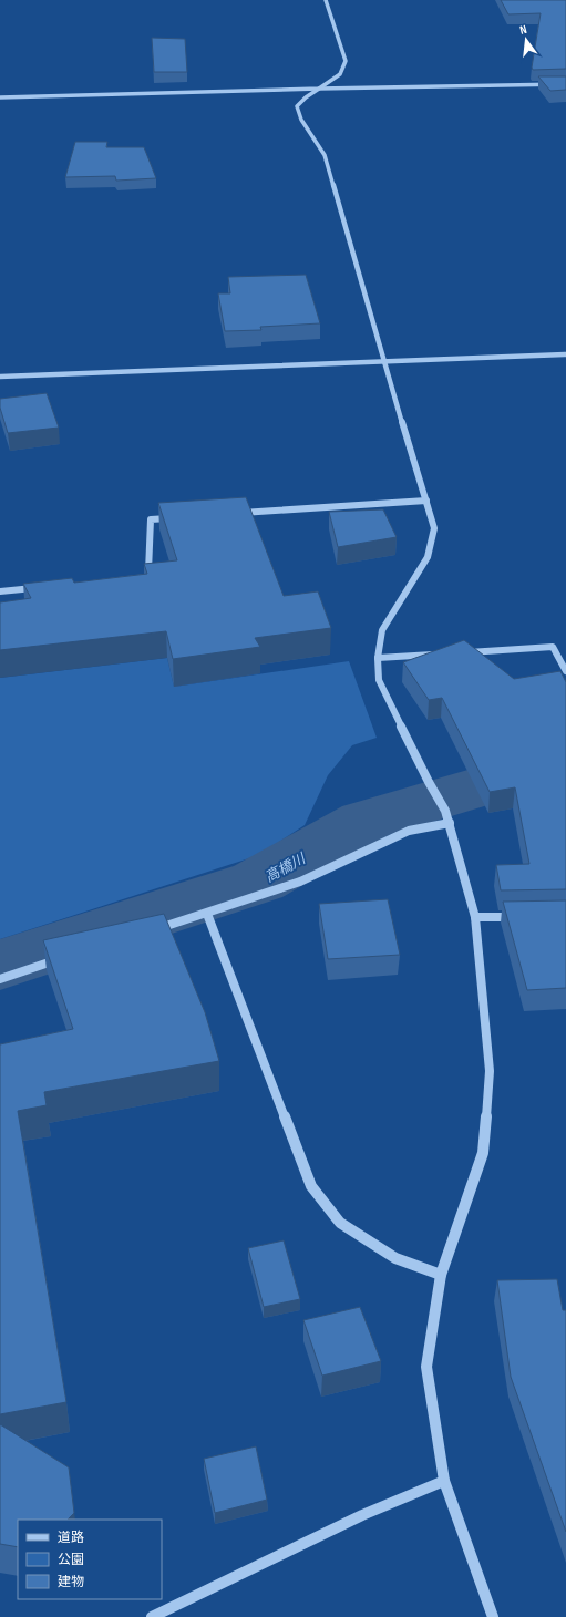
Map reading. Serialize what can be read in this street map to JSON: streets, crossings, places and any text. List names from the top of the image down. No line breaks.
{"water":["高橋川"],"legend":["道路","公園","建物"],"north":"top"}
